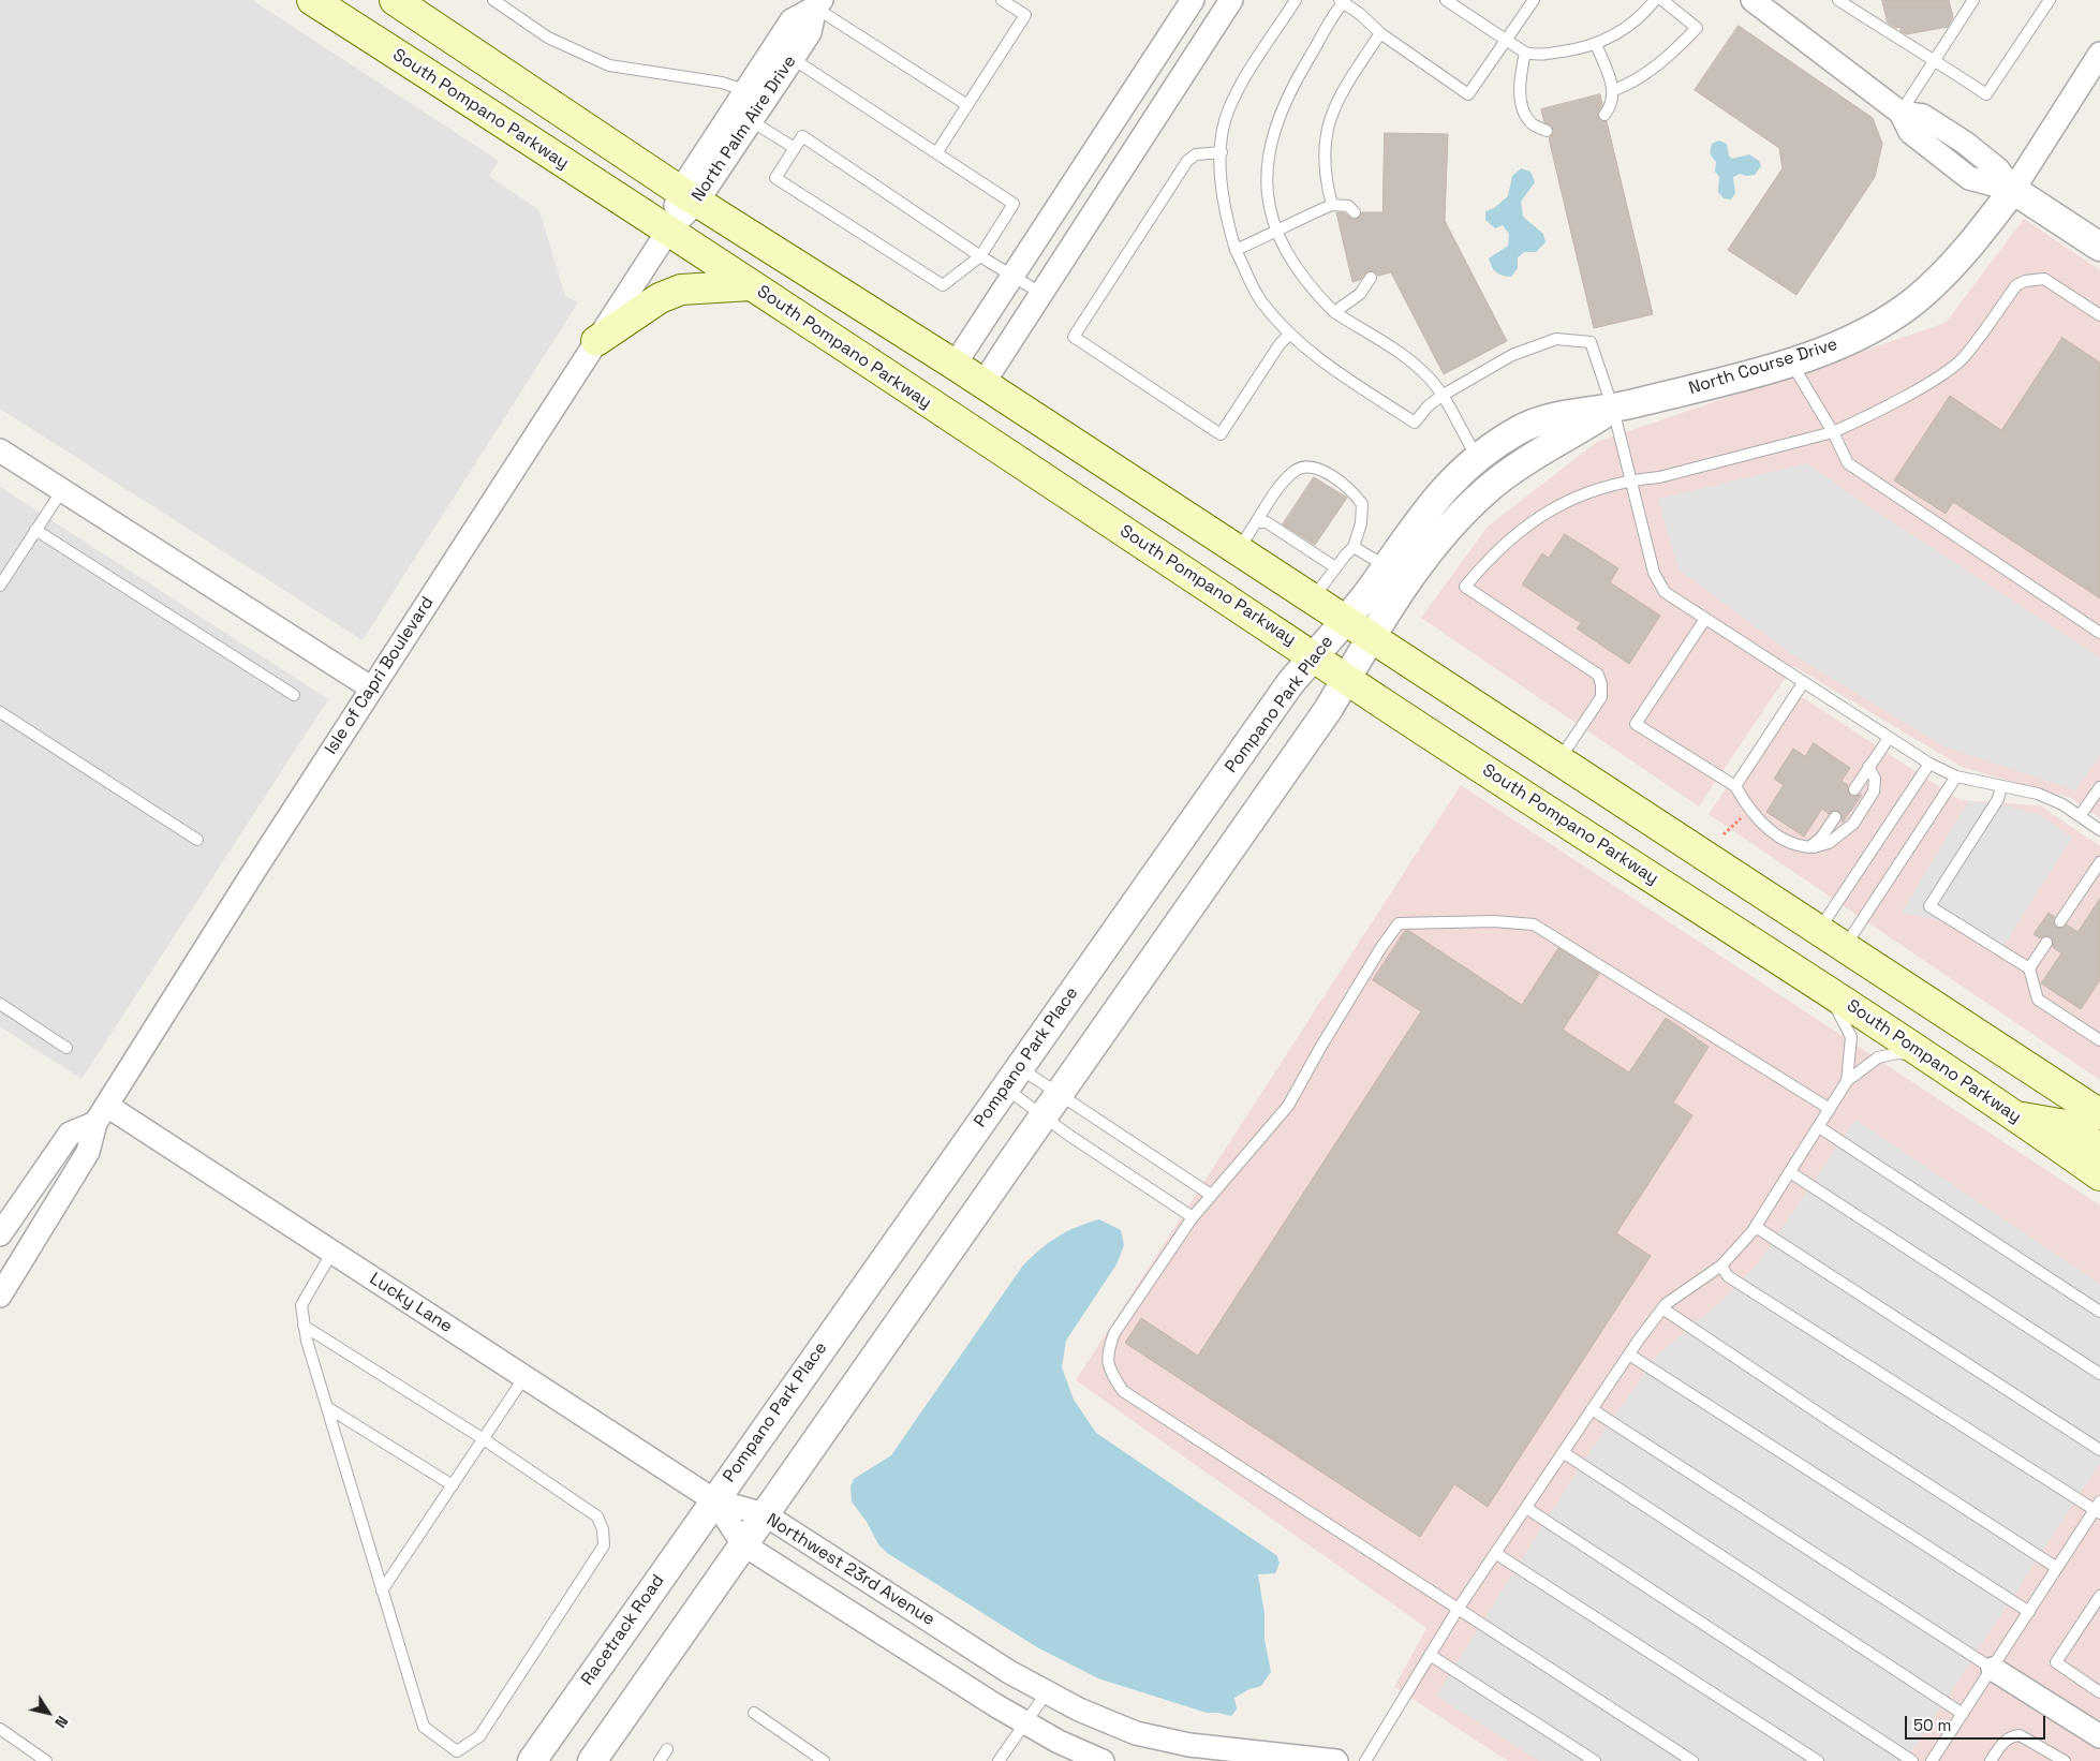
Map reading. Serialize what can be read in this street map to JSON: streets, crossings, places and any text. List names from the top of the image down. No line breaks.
{"streets":{"main road":["South Pompano Parkway"],"street":["North Palm Aire Drive","North Course Drive","Isle of Capri Boulevard","Pompano Park Place","Lucky Lane","Northwest 23rd Avenue","Racetrack Road"]},"crossings":[["South Pompano Parkway","North Palm Aire Drive"],["South Pompano Parkway","North Course Drive"],["South Pompano Parkway","Isle of Capri Boulevard"],["South Pompano Parkway","Pompano Park Place"],["North Palm Aire Drive","Isle of Capri Boulevard"],["North Course Drive","Pompano Park Place"],["Isle of Capri Boulevard","Lucky Lane"],["Pompano Park Place","Lucky Lane"],["Pompano Park Place","Northwest 23rd Avenue"],["Pompano Park Place","Racetrack Road"],["Lucky Lane","Northwest 23rd Avenue"],["Lucky Lane","Racetrack Road"],["Northwest 23rd Avenue","Racetrack Road"]],"scale_bar":"50 m","north":"bottom right"}
